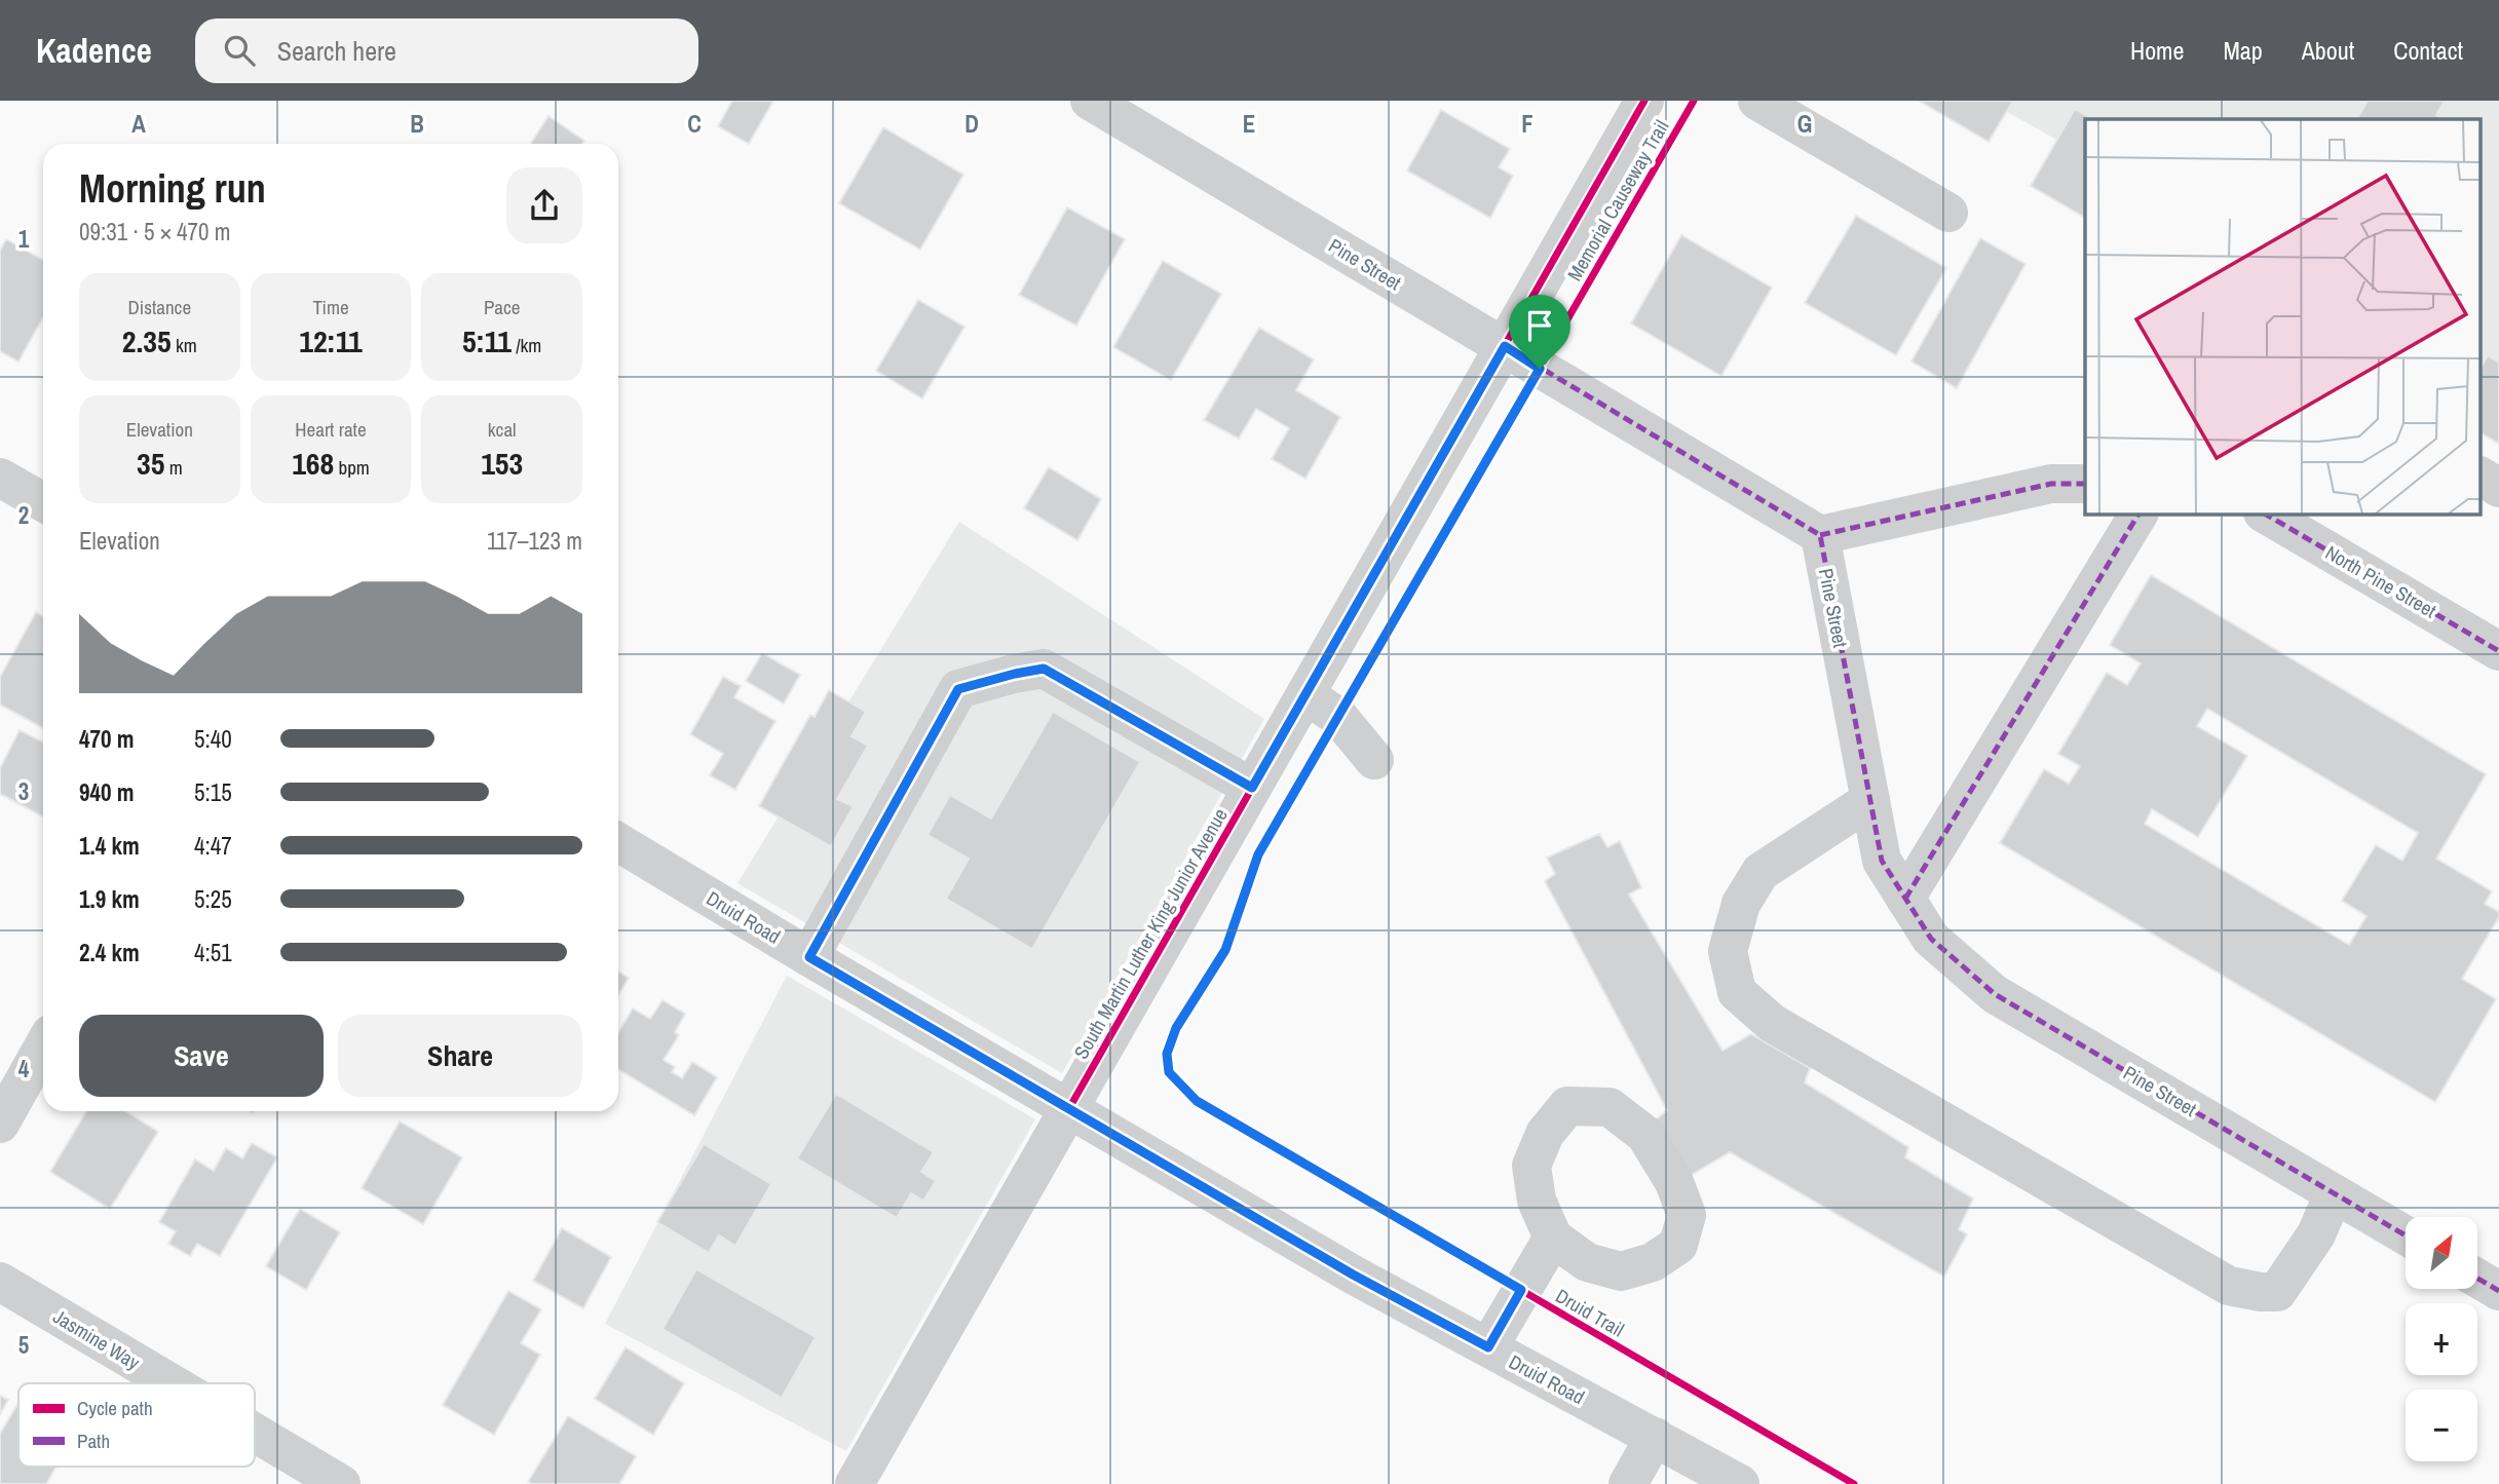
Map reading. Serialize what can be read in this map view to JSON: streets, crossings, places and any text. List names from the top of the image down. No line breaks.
{"streets":{"street":["Pine Street","North Pine Street","Druid Road","South Martin Luther King Junior Avenue","Jasmine Way"],"cycle path":["Memorial Causeway Trail"]},"crossings":[["Pine Street","South Martin Luther King Junior Avenue"],["Druid Road","South Martin Luther King Junior Avenue"]],"legend":["Cycle path","Path"],"north":"top right","page":{"header":"Kadence","search":"Search here","nav":["Home","Map","About","Contact"],"heading":["Morning run","09:31 · 5 × 470 m"],"stats":[["Distance","2.35 km"],["Time","12:11"],["Pace","5:11 /km"],["Elevation","35 m"],["Heart rate","168 bpm"],["kcal","153"]],"chart":["Elevation","117–123 m"],"list":[{"name":"470 m","note":"5:40"},{"name":"940 m","note":"5:15"},{"name":"1.4 km","note":"4:47"},{"name":"1.9 km","note":"5:25"},{"name":"2.4 km","note":"4:51"}],"buttons":["Save","Share"],"map_buttons":["+","−"]},"grid":{"columns":["A","B","C","D","E","F","G"],"rows":["1","2","3","4","5"]}}
